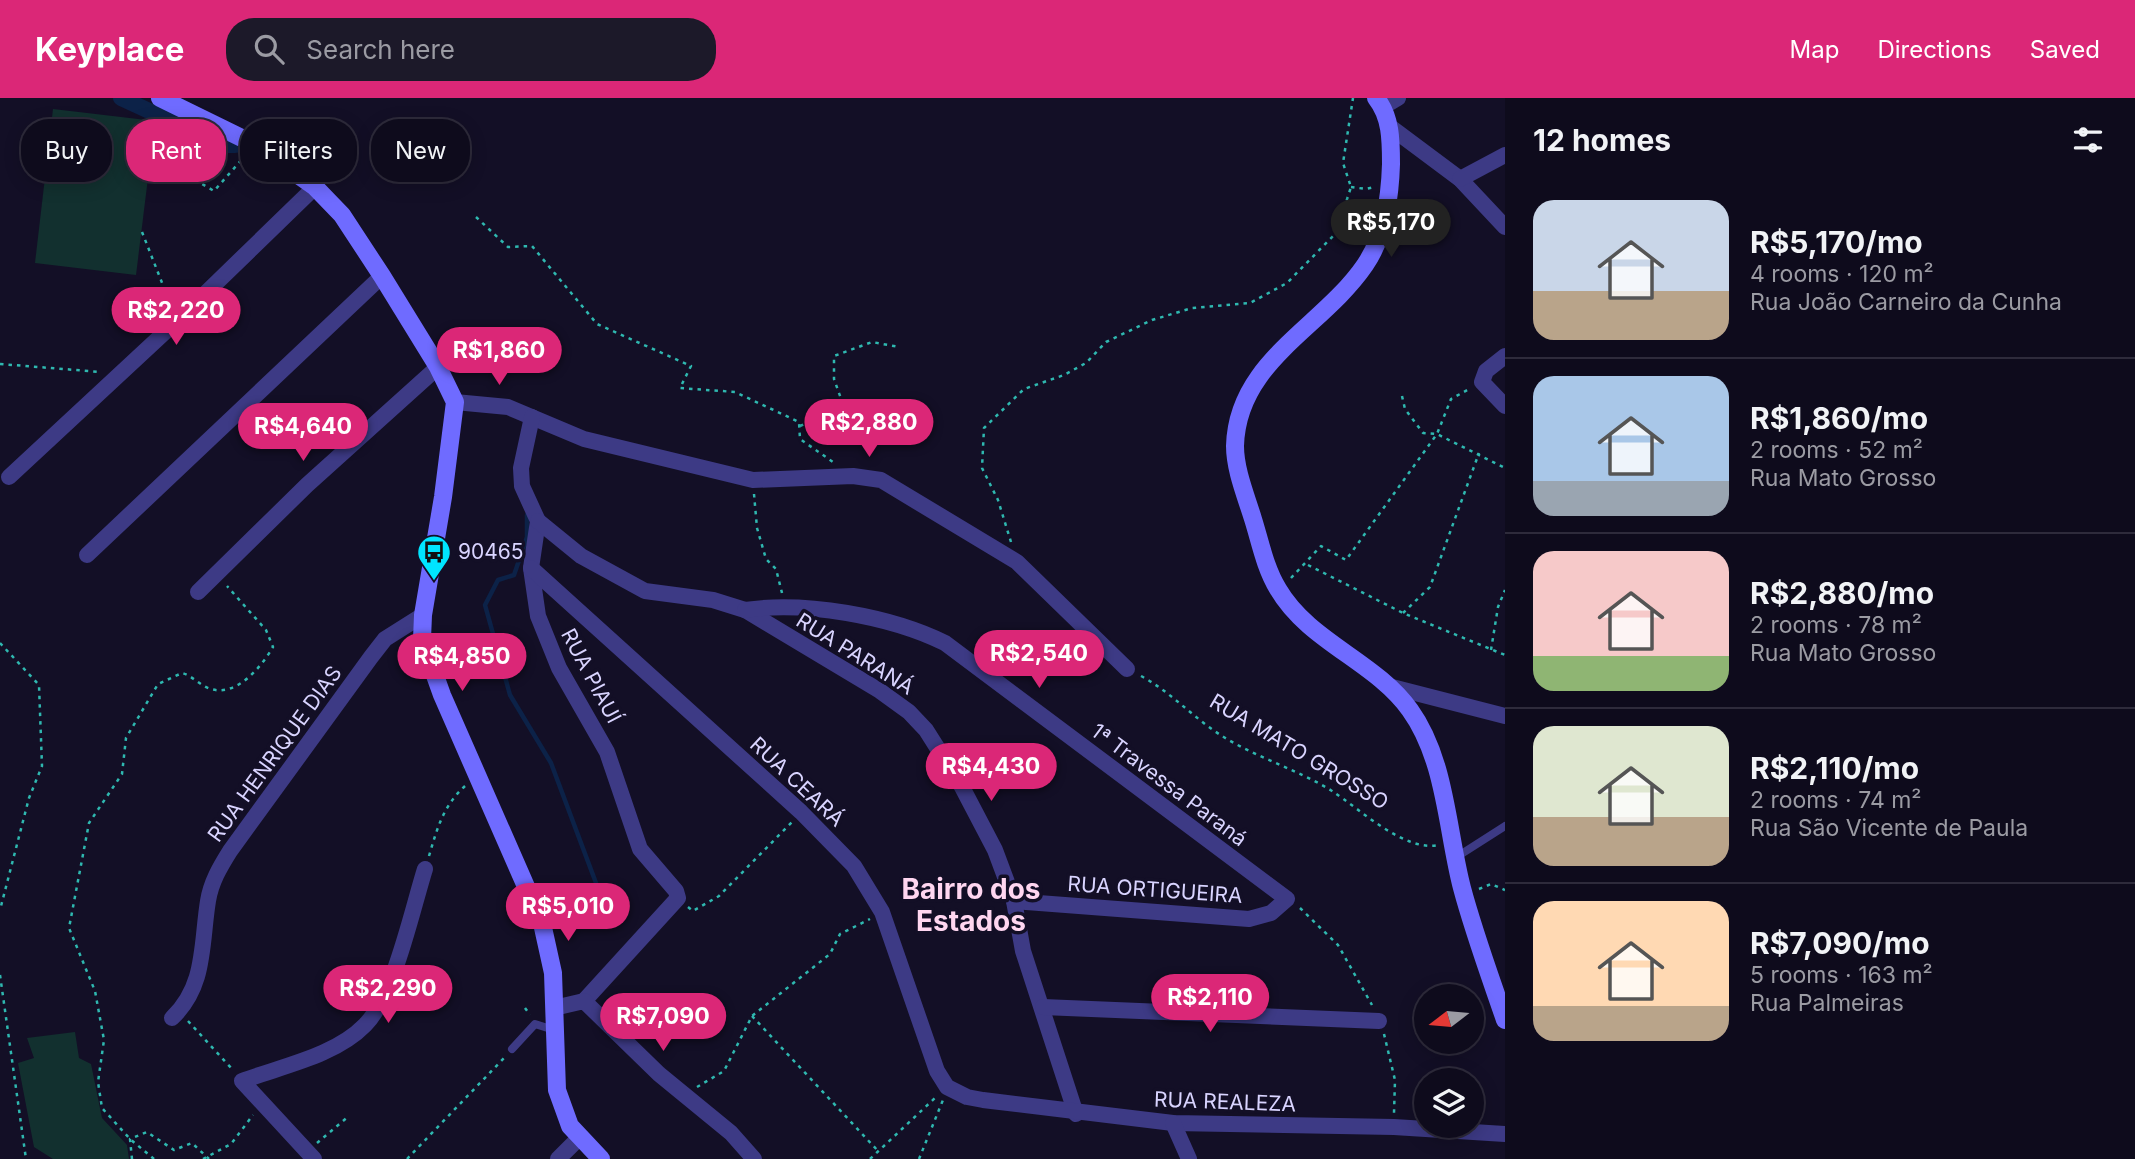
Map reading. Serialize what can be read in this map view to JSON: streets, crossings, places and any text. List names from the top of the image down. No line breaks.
{"streets":{"street":["RUA PARANÁ","RUA PIAUÍ","RUA HENRIQUE DIAS","RUA CEARÁ","1ª Travessa Paraná","RUA ORTIGUEIRA","RUA REALEZA"],"path":["RUA MATO GROSSO"]},"crossings":[["RUA PARANÁ","RUA PIAUÍ"],["RUA PARANÁ","1ª Travessa Paraná"],["RUA PARANÁ","RUA ORTIGUEIRA"],["RUA PARANÁ","RUA REALEZA"],["RUA PIAUÍ","RUA CEARÁ"],["RUA CEARÁ","RUA REALEZA"],["1ª Travessa Paraná","RUA ORTIGUEIRA"]],"districts":["Bairro dos Estados"],"places":{"bus stop":["90465"]},"north":"left","page":{"header":"Keyplace","search":"Search here","nav":["Map","Directions","Saved"],"heading":"12 homes","chip":["Buy","Rent","Filters","New"],"list":[{"name":"R$5,170/mo","note":"4 rooms · 120 m² · Rua João Carneiro da Cunha"},{"name":"R$1,860/mo","note":"2 rooms · 52 m² · Rua Mato Grosso"},{"name":"R$2,880/mo","note":"2 rooms · 78 m² · Rua Mato Grosso"},{"name":"R$2,110/mo","note":"2 rooms · 74 m² · Rua São Vicente de Paula"},{"name":"R$7,090/mo","note":"5 rooms · 163 m² · Rua Palmeiras"}],"price":["R$5,170","R$2,220","R$1,860","R$2,880","R$4,640","R$2,540","R$4,850","R$4,430","R$5,010","R$2,290","R$2,110","R$7,090"]}}
